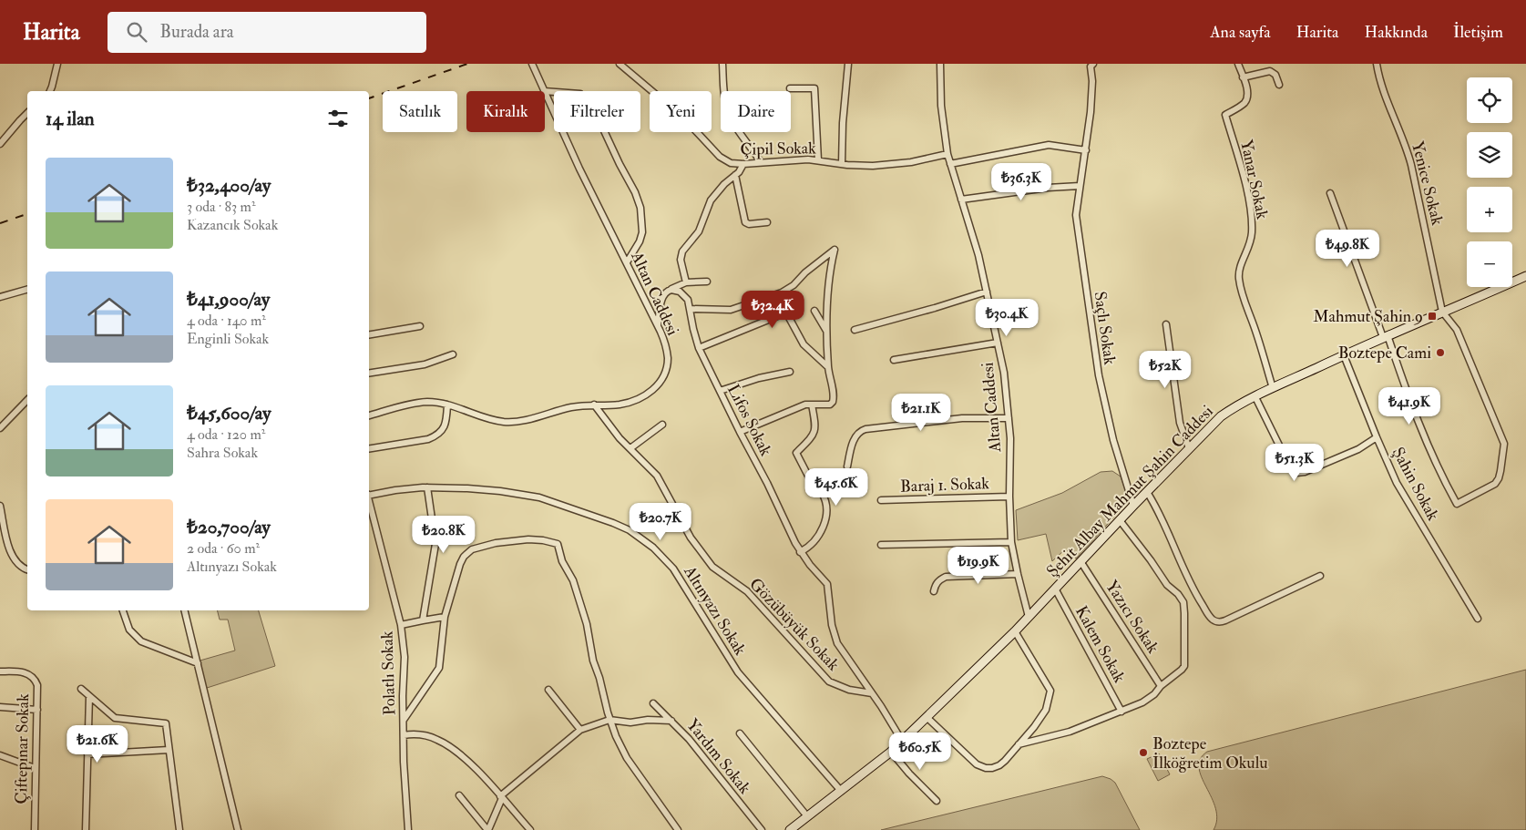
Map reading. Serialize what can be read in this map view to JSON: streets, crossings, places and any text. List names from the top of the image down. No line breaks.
{"streets":{"street":["Çipil Sokak","Yanar Sokak","Yenice Sokak","Altan Caddesi","Saçlı Sokak","Lifos Sokak","Şahin Sokak","Baraj 1. Sokak","Şehit Albay Mahmut Şahin Caddesi","Altınyazı Sokak","Yazıcı Sokak","Gözübüyük Sokak","Kalem Sokak","Polatlı Sokak","Çiftepınar Sokak","Yardım Sokak"]},"crossings":[["Çipil Sokak","Altan Caddesi"],["Yanar Sokak","Şehit Albay Mahmut Şahin Caddesi"],["Yenice Sokak","Şehit Albay Mahmut Şahin Caddesi"],["Altan Caddesi","Baraj 1. Sokak"],["Altan Caddesi","Şehit Albay Mahmut Şahin Caddesi"],["Altan Caddesi","Gözübüyük Sokak"],["Saçlı Sokak","Şehit Albay Mahmut Şahin Caddesi"],["Lifos Sokak","Şehit Albay Mahmut Şahin Caddesi"],["Lifos Sokak","Gözübüyük Sokak"],["Şahin Sokak","Şehit Albay Mahmut Şahin Caddesi"],["Şehit Albay Mahmut Şahin Caddesi","Altınyazı Sokak"],["Şehit Albay Mahmut Şahin Caddesi","Yazıcı Sokak"],["Şehit Albay Mahmut Şahin Caddesi","Kalem Sokak"]],"places":{"transit":["Mahmut Şahin 9"],"other":["Boztepe Cami","Boztepe İlköğretim Okulu"]},"page":{"header":"Harita","search":"Burada ara","nav":["Ana sayfa","Harita","Hakkında","İletişim"],"map_buttons":["+","−"],"chip":["Satılık","Kiralık","Filtreler","Yeni","Daire"],"heading":"14 ilan","list":[{"name":"₺32,400/ay","note":"3 oda · 83 m² · Kazancık Sokak"},{"name":"₺41,900/ay","note":"4 oda · 140 m² · Enginli Sokak"},{"name":"₺45,600/ay","note":"4 oda · 120 m² · Sahra Sokak"},{"name":"₺20,700/ay","note":"2 oda · 60 m² · Altınyazı Sokak"}],"price":["₺36.3K","₺49.8K","₺32.4K","₺30.4K","₺52K","₺41.9K","₺21.1K","₺51.3K","₺45.6K","₺20.7K","₺20.8K","₺19.9K","₺21.6K","₺60.5K"]}}
